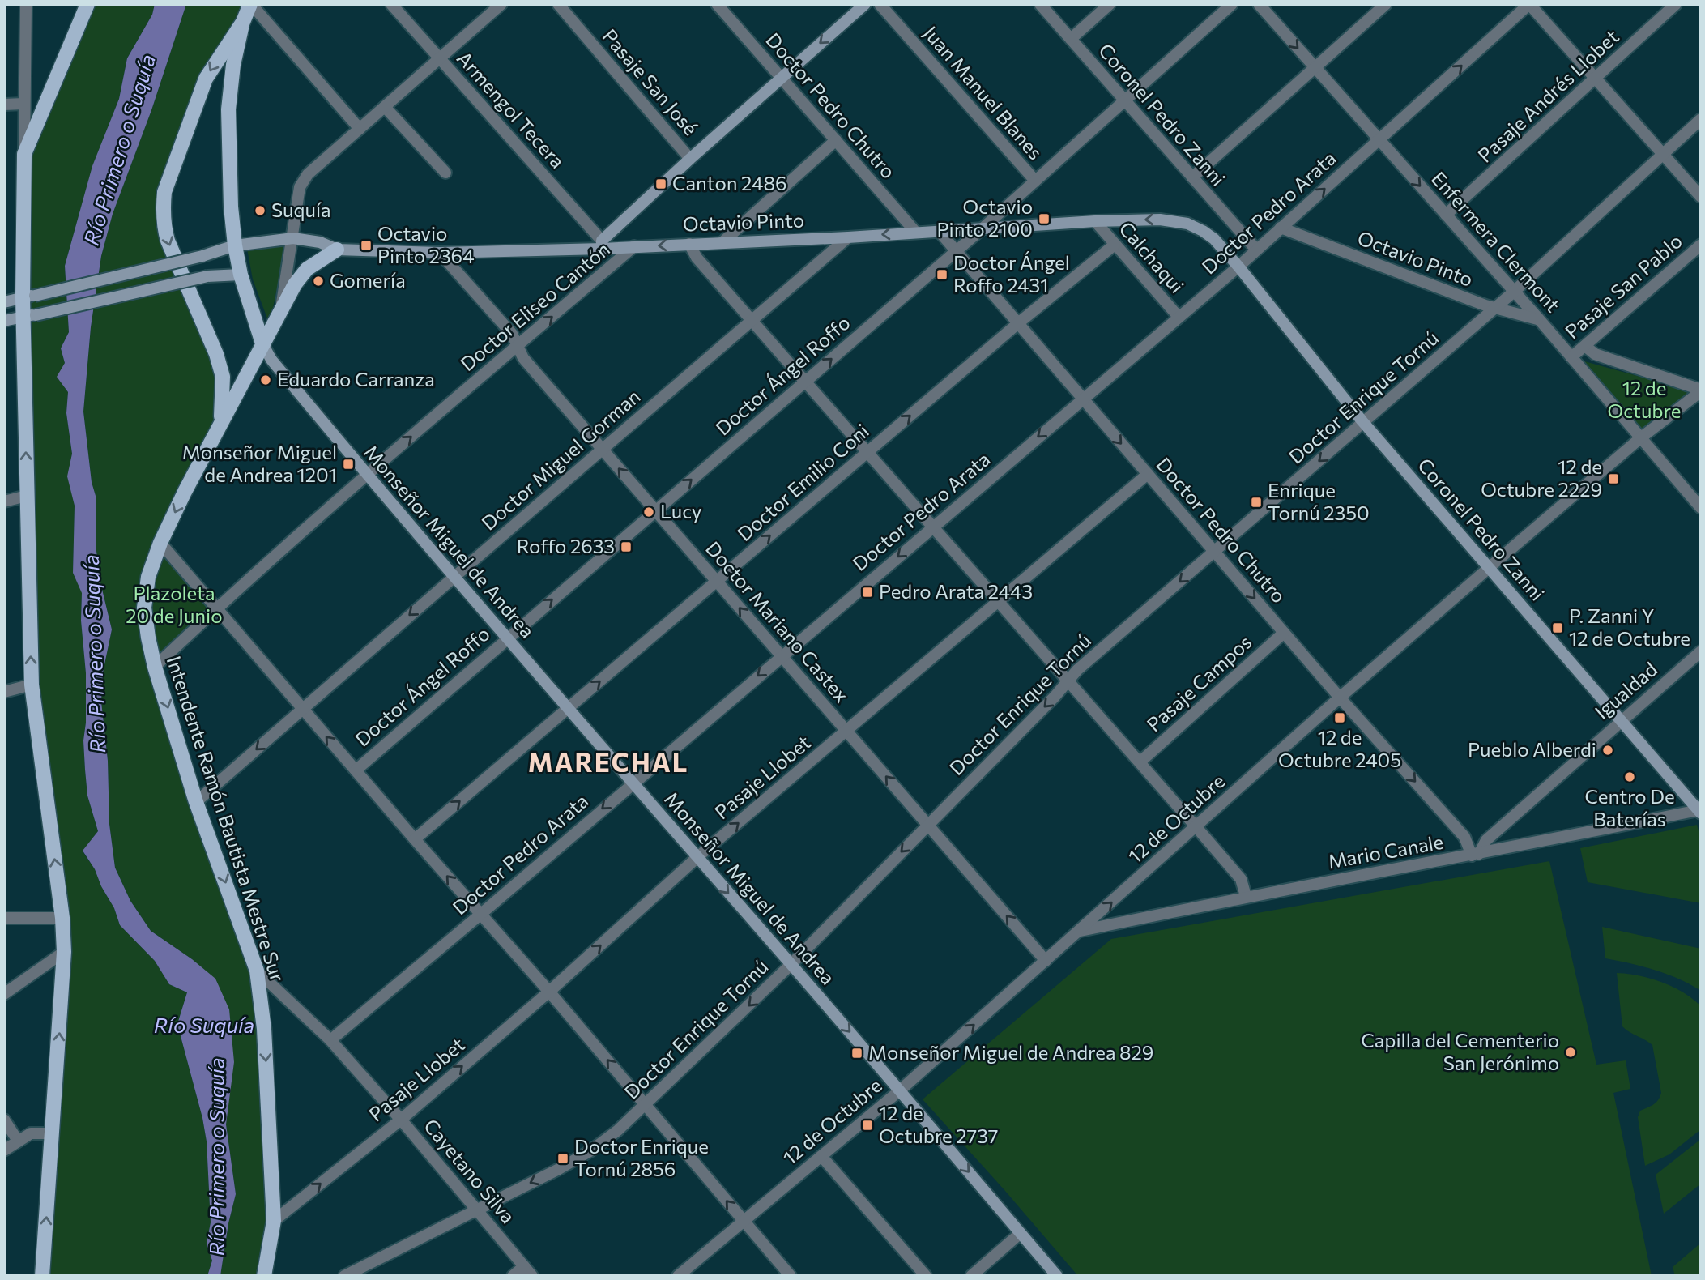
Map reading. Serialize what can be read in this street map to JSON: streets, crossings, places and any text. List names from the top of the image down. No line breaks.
{"streets":{"main road":["Coronel Pedro Zanni","Octavio Pinto","Doctor Eliseo Cantón","Monseñor Miguel de Andrea","Intendente Ramón Bautista Mestre Sur"],"street":["Pasaje San José","Juan Manuel Blanes","Pasaje Andrés Llobet","Doctor Pedro Chutro","Armengol Tecera","Doctor Pedro Arata","Enfermera Clermont","Calchaqui","Pasaje San Pablo","Doctor Ángel Roffo","Doctor Enrique Tornú","Doctor Miguel Gorman","Doctor Emilio Coni","Doctor Mariano Castex","Pasaje Campos","Igualdad","Pasaje Llobet","12 de Octubre","Mario Canale","Cayetano Silva"]},"crossings":[["Pasaje San José","Doctor Eliseo Cantón"],["Juan Manuel Blanes","Doctor Ángel Roffo"],["Pasaje Andrés Llobet","Enfermera Clermont"],["Doctor Pedro Chutro","Doctor Pedro Arata"],["Doctor Pedro Chutro","Octavio Pinto"],["Doctor Pedro Chutro","Doctor Eliseo Cantón"],["Doctor Pedro Chutro","Doctor Ángel Roffo"],["Doctor Pedro Chutro","Doctor Enrique Tornú"],["Doctor Pedro Chutro","Doctor Emilio Coni"],["Doctor Pedro Chutro","Pasaje Campos"],["Doctor Pedro Chutro","Igualdad"],["Doctor Pedro Chutro","Pasaje Llobet"],["Doctor Pedro Chutro","12 de Octubre"],["Doctor Pedro Chutro","Mario Canale"],["Armengol Tecera","Octavio Pinto"],["Armengol Tecera","Doctor Eliseo Cantón"],["Coronel Pedro Zanni","Doctor Pedro Arata"],["Coronel Pedro Zanni","Octavio Pinto"],["Coronel Pedro Zanni","Doctor Ángel Roffo"],["Coronel Pedro Zanni","Doctor Enrique Tornú"],["Coronel Pedro Zanni","Igualdad"],["Coronel Pedro Zanni","12 de Octubre"],["Coronel Pedro Zanni","Mario Canale"],["Doctor Pedro Arata","Octavio Pinto"],["Doctor Pedro Arata","Enfermera Clermont"],["Doctor Pedro Arata","Calchaqui"],["Doctor Pedro Arata","Monseñor Miguel de Andrea"],["Doctor Pedro Arata","Doctor Mariano Castex"],["Doctor Pedro Arata","Cayetano Silva"],["Octavio Pinto","Enfermera Clermont"],["Octavio Pinto","Calchaqui"],["Octavio Pinto","Doctor Eliseo Cantón"],["Octavio Pinto","Doctor Ángel Roffo"],["Octavio Pinto","Doctor Enrique Tornú"],["Octavio Pinto","Doctor Miguel Gorman"],["Octavio Pinto","Doctor Mariano Castex"],["Octavio Pinto","Intendente Ramón Bautista Mestre Sur"],["Enfermera Clermont","Pasaje San Pablo"],["Enfermera Clermont","Doctor Enrique Tornú"],["Enfermera Clermont","12 de Octubre"],["Calchaqui","Doctor Emilio Coni"],["Doctor Eliseo Cantón","Monseñor Miguel de Andrea"],["Doctor Eliseo Cantón","Doctor Mariano Castex"],["Doctor Eliseo Cantón","Intendente Ramón Bautista Mestre Sur"],["Doctor Ángel Roffo","Monseñor Miguel de Andrea"],["Doctor Ángel Roffo","Doctor Mariano Castex"],["Doctor Enrique Tornú","Monseñor Miguel de Andrea"],["Doctor Enrique Tornú","Doctor Mariano Castex"],["Doctor Enrique Tornú","Cayetano Silva"],["Doctor Miguel Gorman","Monseñor Miguel de Andrea"],["Doctor Miguel Gorman","Doctor Mariano Castex"],["Doctor Miguel Gorman","Intendente Ramón Bautista Mestre Sur"],["Doctor Emilio Coni","Monseñor Miguel de Andrea"],["Doctor Emilio Coni","Doctor Mariano Castex"],["Monseñor Miguel de Andrea","Pasaje Llobet"],["Monseñor Miguel de Andrea","Intendente Ramón Bautista Mestre Sur"],["Monseñor Miguel de Andrea","12 de Octubre"],["Doctor Mariano Castex","Pasaje Llobet"],["Doctor Mariano Castex","12 de Octubre"],["Igualdad","Mario Canale"],["Pasaje Llobet","Intendente Ramón Bautista Mestre Sur"],["Pasaje Llobet","Cayetano Silva"],["Intendente Ramón Bautista Mestre Sur","Cayetano Silva"],["12 de Octubre","Mario Canale"]],"one_way":["Doctor Pedro Chutro","Doctor Ángel Roffo","Doctor Enrique Tornú","Doctor Miguel Gorman","Doctor Emilio Coni","Monseñor Miguel de Andrea","Doctor Mariano Castex","Pasaje Llobet","Intendente Ramón Bautista Mestre Sur"],"districts":["MARECHAL"],"water":["Río Primero o Suquía","Río Suquía"],"parks":["12 de Octubre","Plazoleta 20 de Junio"],"places":{"transit":["Canton 2486","Octavio Pinto 2100","Octavio Pinto 2364","Doctor Ángel Roffo 2431","Monseñor Miguel de Andrea 1201","12 de Octubre 2229","Enrique Tornú 2350","Roffo 2633","Pedro Arata 2443","P. Zanni Y 12 de Octubre","12 de Octubre 2405","Monseñor Miguel de Andrea 829","12 de Octubre 2737","Doctor Enrique Tornú 2856"],"other":["Suquía","Gomería","Eduardo Carranza","Lucy","Pueblo Alberdi","Centro De Baterías","Capilla del Cementerio San Jerónimo"]}}
